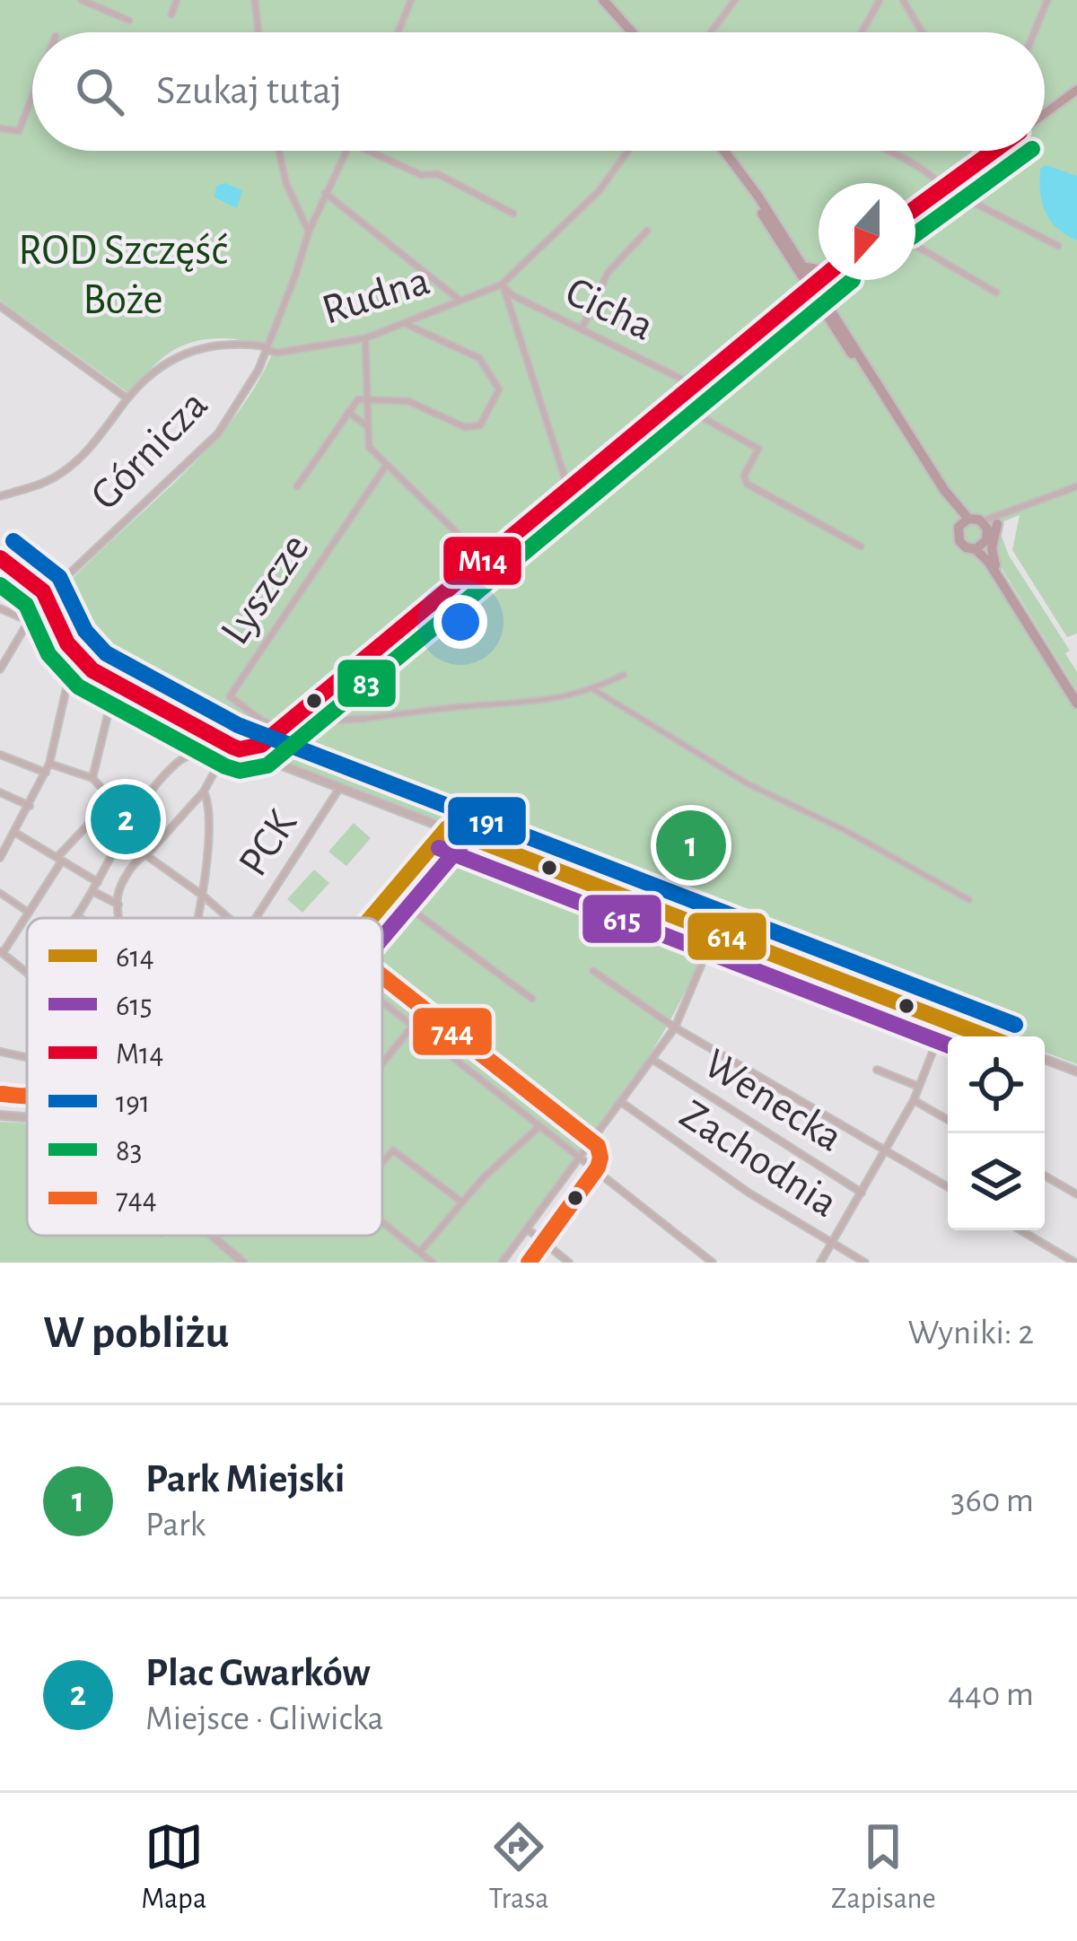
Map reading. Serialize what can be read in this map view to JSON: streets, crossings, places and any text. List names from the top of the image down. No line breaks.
{"streets":{"street":["Rudna","Cicha","Górnicza","Lyszcze","PCK","Wenecka","Zachodnia"]},"crossings":[["Rudna","Cicha"],["Rudna","Górnicza"]],"parks":["ROD Szczęść Boże"],"lines":["transit line M14","transit line 83","transit line 191","transit line 614","transit line 615","transit line 744"],"legend":["614","615","M14","191","83","744"],"north":"bottom","page":{"search":"Szukaj tutaj","pins":["2","1"],"heading":["W pobliżu","Wyniki: 2"],"list":[{"mark":"1","name":"Park Miejski","note":"Park","value":"360 m"},{"mark":"2","name":"Plac Gwarków","note":"Miejsce · Gliwicka","value":"440 m"}],"nav":["Mapa","Trasa","Zapisane"]}}
